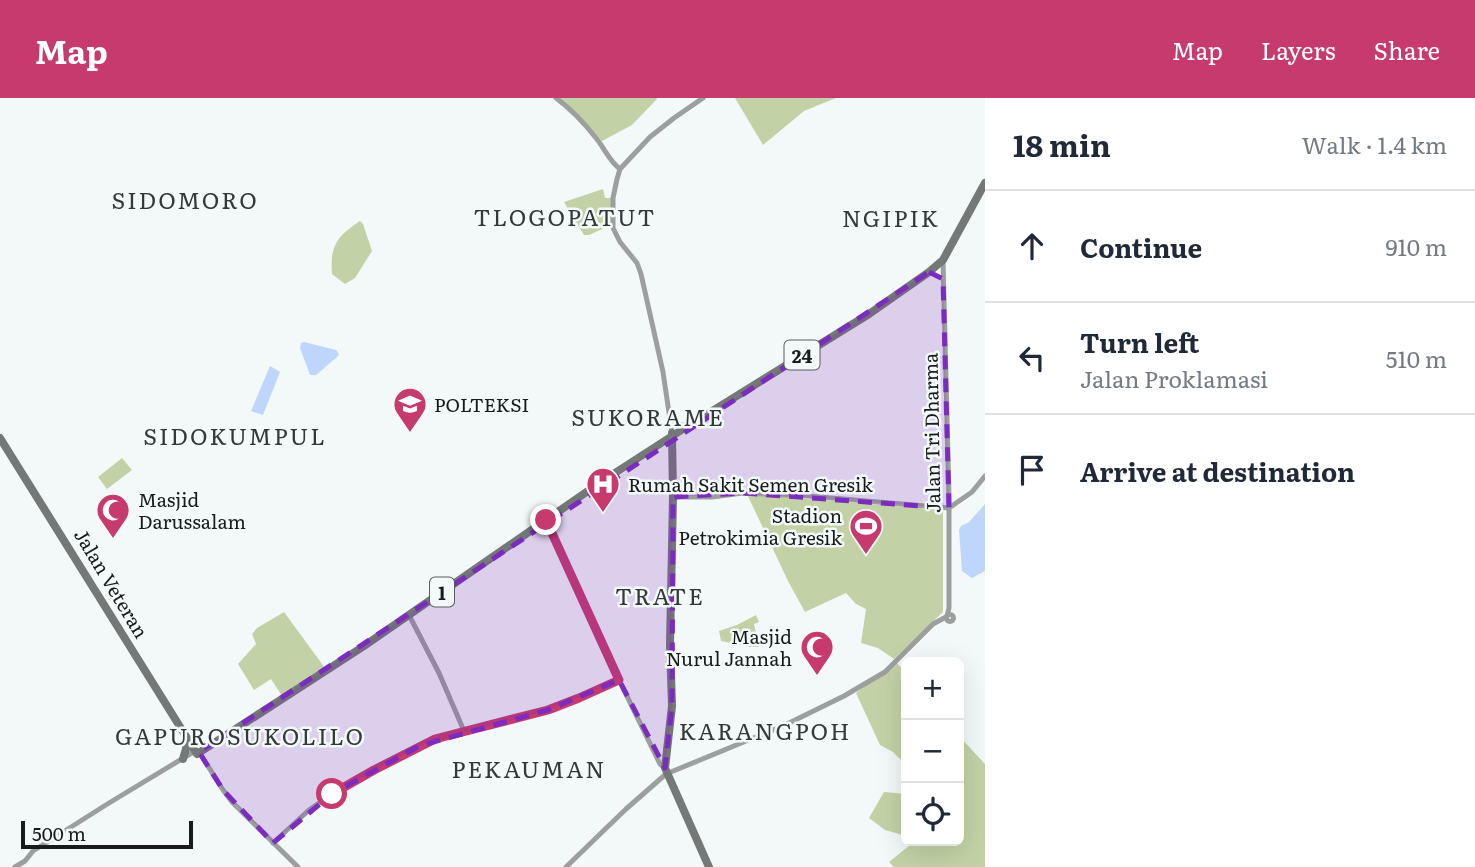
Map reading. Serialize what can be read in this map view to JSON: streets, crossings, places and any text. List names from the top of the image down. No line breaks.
{"streets":{"highway":["24","Jalan Veteran","1"],"main road":["Jalan Tri Dharma"]},"crossings":[["24","Jalan Tri Dharma"],["24","1"],["Jalan Veteran","1"]],"districts":["SIDOMORO","TLOGOPATUT","NGIPIK","SUKORAME","SIDOKUMPUL","TRATE","KARANGPOH","GAPUROSUKOLILO","PEKAUMAN"],"places":{"school or university":["POLTEKSI"],"hospital":["Rumah Sakit Semen Gresik"],"mosque":["Masjid Darussalam","Masjid Nurul Jannah"],"sports":["Stadion Petrokimia Gresik"]},"scale_bar":"500 m","page":{"header":"Map","nav":["Map","Layers","Share"],"heading":["18 min","Walk · 1.4 km"],"list":[["Continue","910 m"],["Turn left","Jalan Proklamasi","510 m"],"Arrive at destination"],"map_buttons":["+","−"],"scale":"500 m"}}
